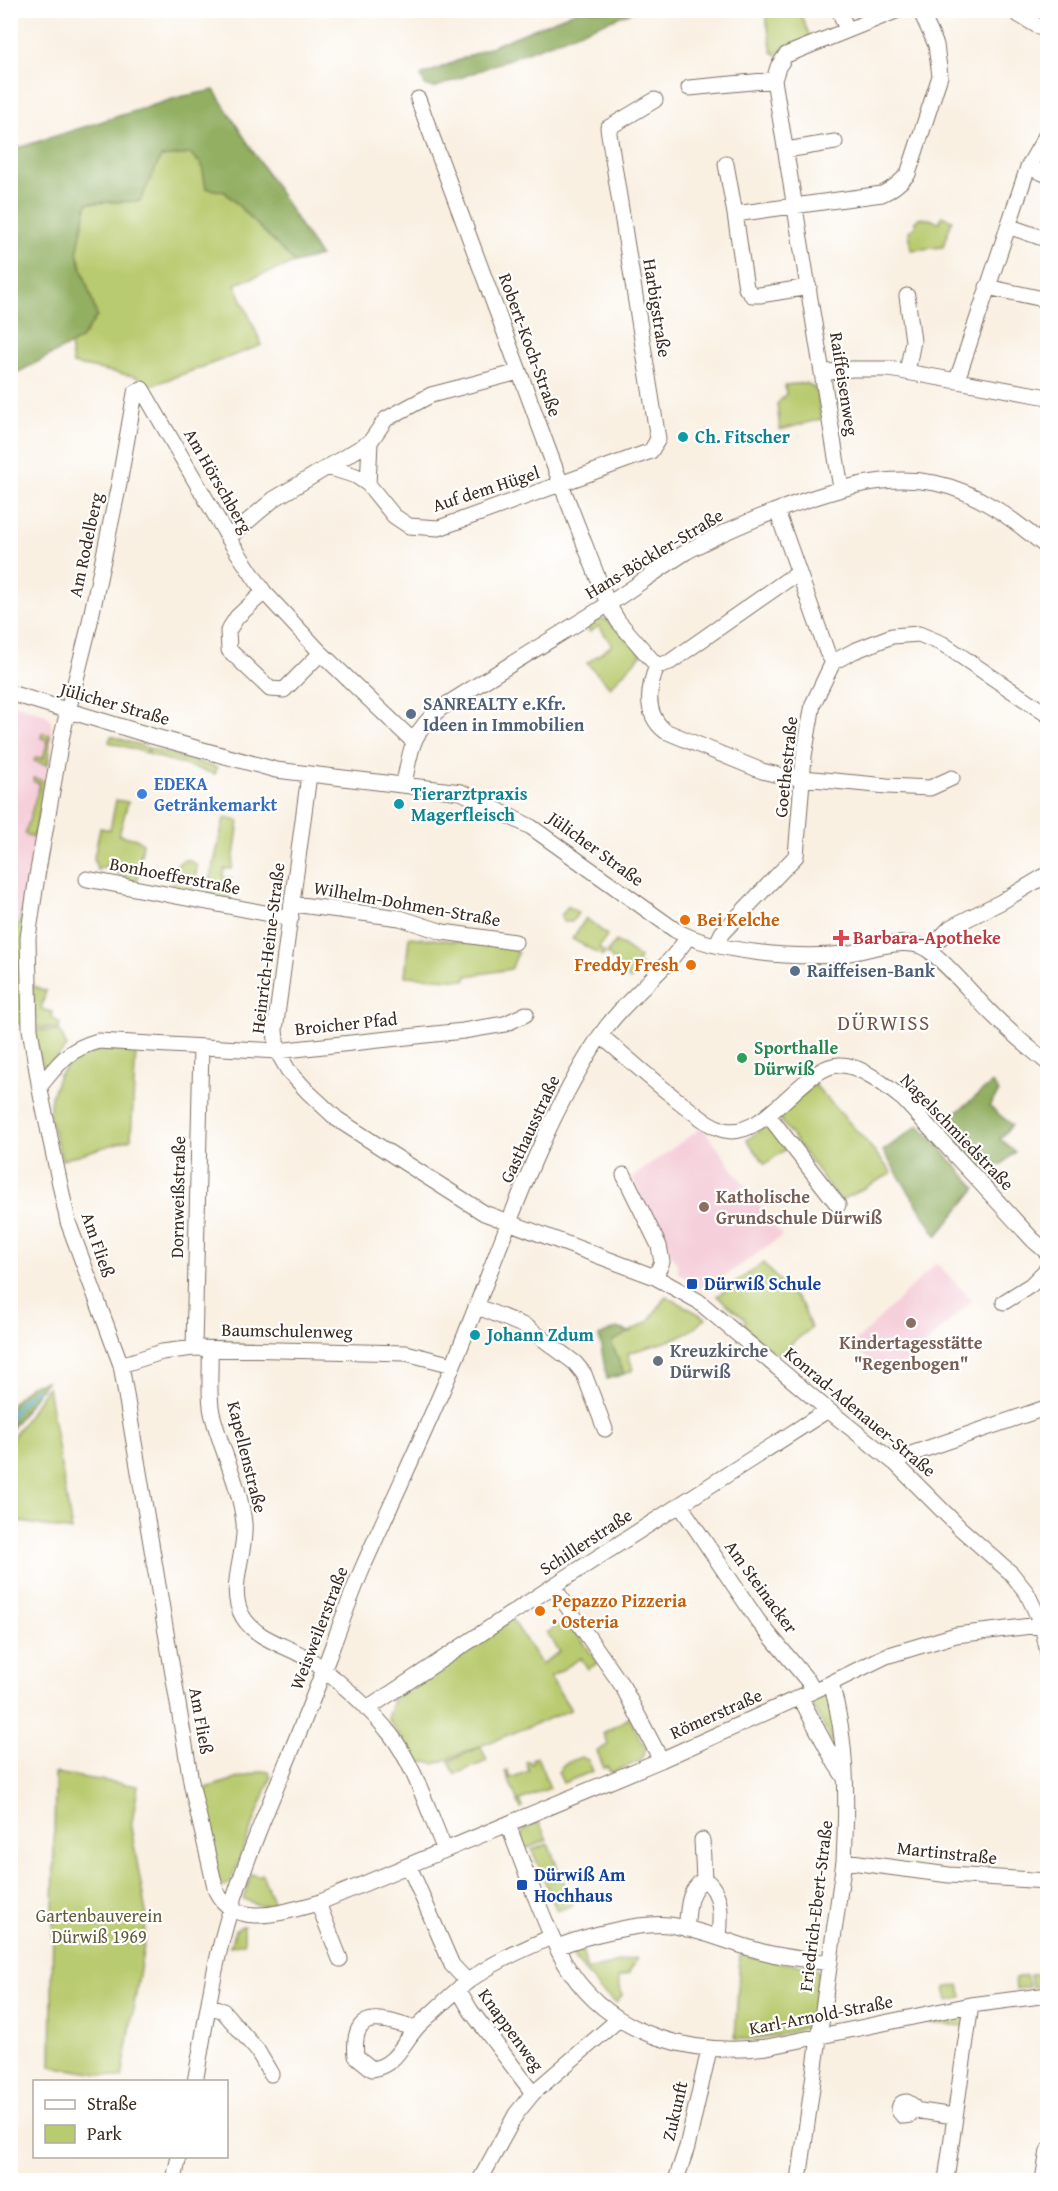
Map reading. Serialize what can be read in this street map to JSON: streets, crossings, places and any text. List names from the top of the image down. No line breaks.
{"streets":{"street":["Harbigstraße","Robert-Koch-Straße","Raiffeisenweg","Am Hörschberg","Auf dem Hügel","Am Rodelberg","Hans-Böckler-Straße","Jülicher Straße","Goethestraße","Bonhoefferstraße","Wilhelm-Dohmen-Straße","Heinrich-Heine-Straße","Broicher Pfad","Gasthausstraße","Nagelschmiedstraße","Dornweißstraße","Am Fließ","Baumschulenweg","Konrad-Adenauer-Straße","Kapellenstraße","Schillerstraße","Am Steinacker","Weisweilerstraße","Römerstraße","Martinstraße","Friedrich-Ebert-Straße","Karl-Arnold-Straße","Knappenweg","Zukunft"]},"crossings":[["Harbigstraße","Robert-Koch-Straße"],["Harbigstraße","Auf dem Hügel"],["Robert-Koch-Straße","Auf dem Hügel"],["Robert-Koch-Straße","Hans-Böckler-Straße"],["Raiffeisenweg","Hans-Böckler-Straße"],["Am Hörschberg","Am Rodelberg"],["Am Hörschberg","Hans-Böckler-Straße"],["Am Rodelberg","Jülicher Straße"],["Am Rodelberg","Am Fließ"],["Hans-Böckler-Straße","Jülicher Straße"],["Jülicher Straße","Goethestraße"],["Jülicher Straße","Heinrich-Heine-Straße"],["Jülicher Straße","Gasthausstraße"],["Jülicher Straße","Am Fließ"],["Bonhoefferstraße","Wilhelm-Dohmen-Straße"],["Bonhoefferstraße","Heinrich-Heine-Straße"],["Wilhelm-Dohmen-Straße","Heinrich-Heine-Straße"],["Heinrich-Heine-Straße","Broicher Pfad"],["Heinrich-Heine-Straße","Gasthausstraße"],["Heinrich-Heine-Straße","Konrad-Adenauer-Straße"],["Broicher Pfad","Dornweißstraße"],["Broicher Pfad","Am Fließ"],["Gasthausstraße","Nagelschmiedstraße"],["Gasthausstraße","Baumschulenweg"],["Gasthausstraße","Konrad-Adenauer-Straße"],["Gasthausstraße","Weisweilerstraße"],["Dornweißstraße","Baumschulenweg"],["Am Fließ","Baumschulenweg"],["Am Fließ","Weisweilerstraße"],["Am Fließ","Römerstraße"],["Baumschulenweg","Kapellenstraße"],["Baumschulenweg","Weisweilerstraße"],["Konrad-Adenauer-Straße","Schillerstraße"],["Konrad-Adenauer-Straße","Römerstraße"],["Kapellenstraße","Schillerstraße"],["Kapellenstraße","Weisweilerstraße"],["Kapellenstraße","Römerstraße"],["Schillerstraße","Am Steinacker"],["Am Steinacker","Römerstraße"],["Am Steinacker","Friedrich-Ebert-Straße"],["Weisweilerstraße","Römerstraße"],["Römerstraße","Friedrich-Ebert-Straße"],["Römerstraße","Karl-Arnold-Straße"],["Martinstraße","Friedrich-Ebert-Straße"],["Friedrich-Ebert-Straße","Karl-Arnold-Straße"],["Friedrich-Ebert-Straße","Knappenweg"],["Karl-Arnold-Straße","Knappenweg"],["Karl-Arnold-Straße","Zukunft"]],"districts":["DÜRWISS"],"parks":["Gartenbauverein Dürwiß 1969"],"places":{"other":["Ch. Fitscher","SANREALTY e.Kfr. Ideen in Immobilien","EDEKA Getränkemarkt","Tierarztpraxis Magerfleisch","Bei Kelche","Freddy Fresh","Raiffeisen-Bank","Sporthalle Dürwiß","Katholische Grundschule Dürwiß","Kindertagesstätte \"Regenbogen\"","Johann Zdum","Kreuzkirche Dürwiß","Pepazzo Pizzeria • Osteria"],"health":["Barbara-Apotheke"],"transit":["Dürwiß Schule","Dürwiß Am Hochhaus"]},"legend":["Straße","Park"]}
